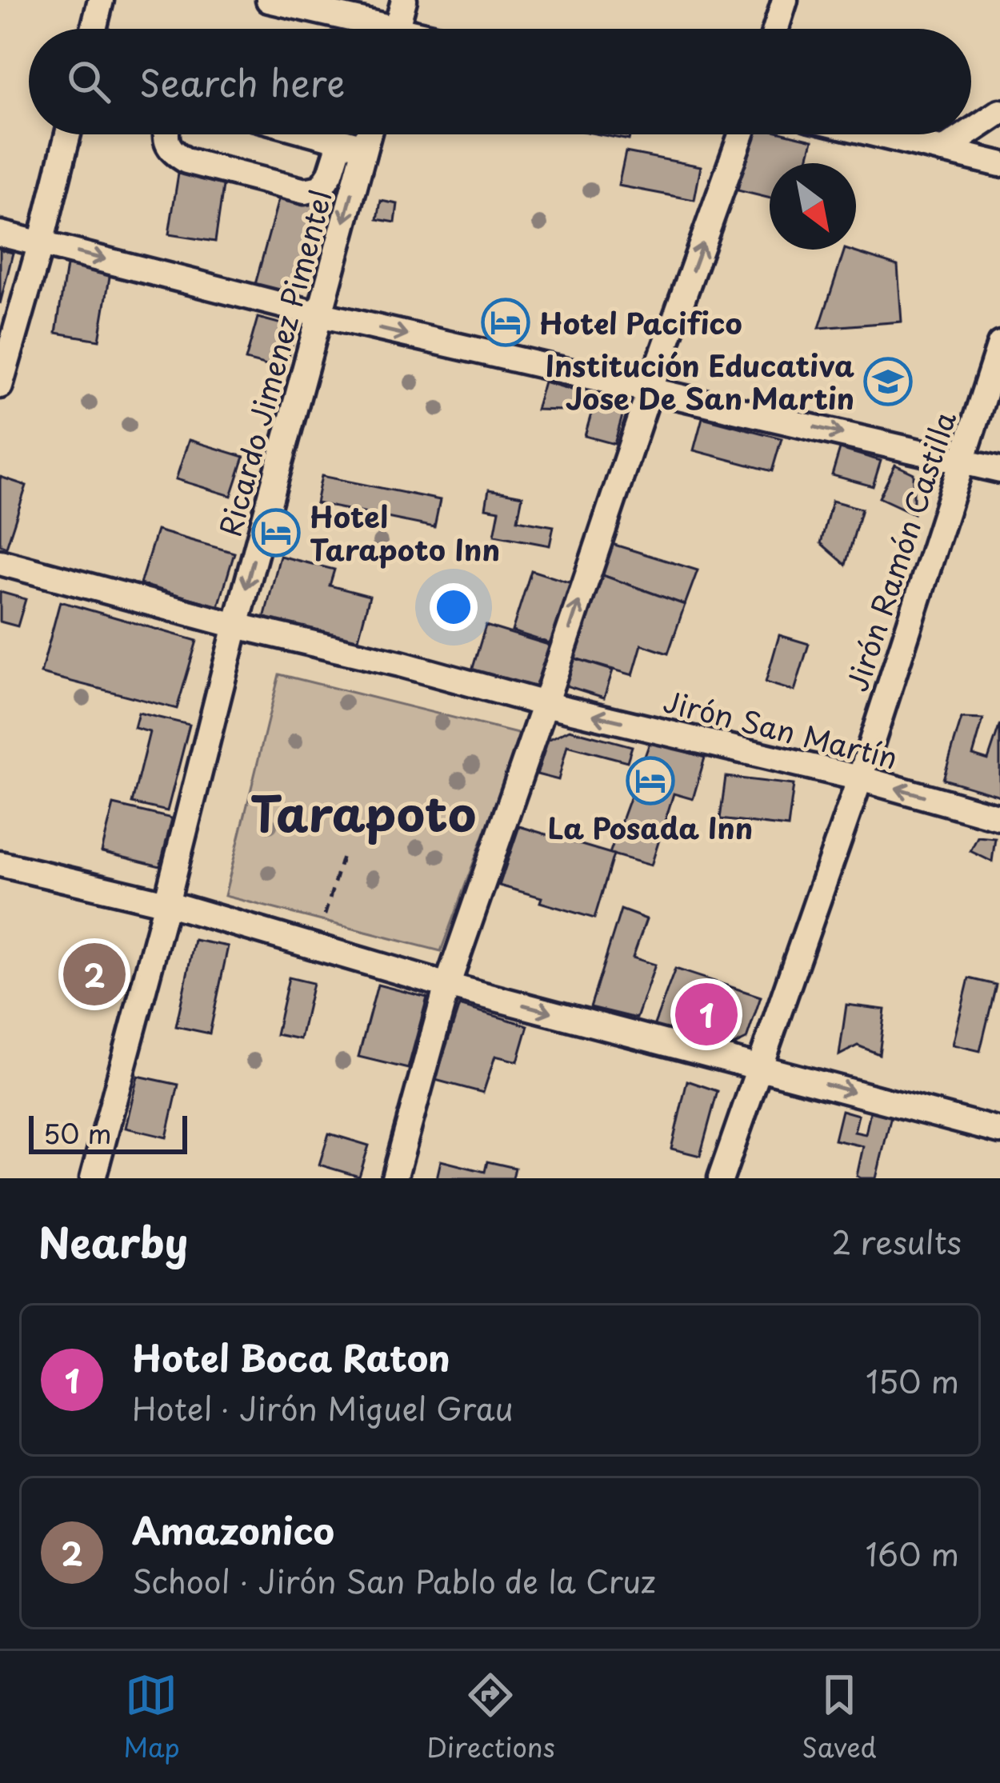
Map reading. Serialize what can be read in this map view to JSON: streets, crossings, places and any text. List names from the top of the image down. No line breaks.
{"streets":{"street":["Ricardo Jimenez Pimentel","Jirón Ramón Castilla","Jirón San Martín"]},"crossings":[["Ricardo Jimenez Pimentel","Jirón San Martín"],["Jirón Ramón Castilla","Jirón San Martín"]],"one_way":["Ricardo Jimenez Pimentel","Jirón San Martín"],"districts":["Tarapoto"],"places":{"hotel":["Hotel Pacifico","Hotel Tarapoto Inn","La Posada Inn"],"school or university":["Institución Educativa Jose De San Martin"]},"scale_bar":"50 m","north":"bottom right","page":{"search":"Search here","pins":["2","1"],"scale":"50 m","heading":["Nearby","2 results"],"list":[{"mark":"1","name":"Hotel Boca Raton","note":"Hotel · Jirón Miguel Grau","value":"150 m"},{"mark":"2","name":"Amazonico","note":"School · Jirón San Pablo de la Cruz","value":"160 m"}],"nav":["Map","Directions","Saved"]}}
